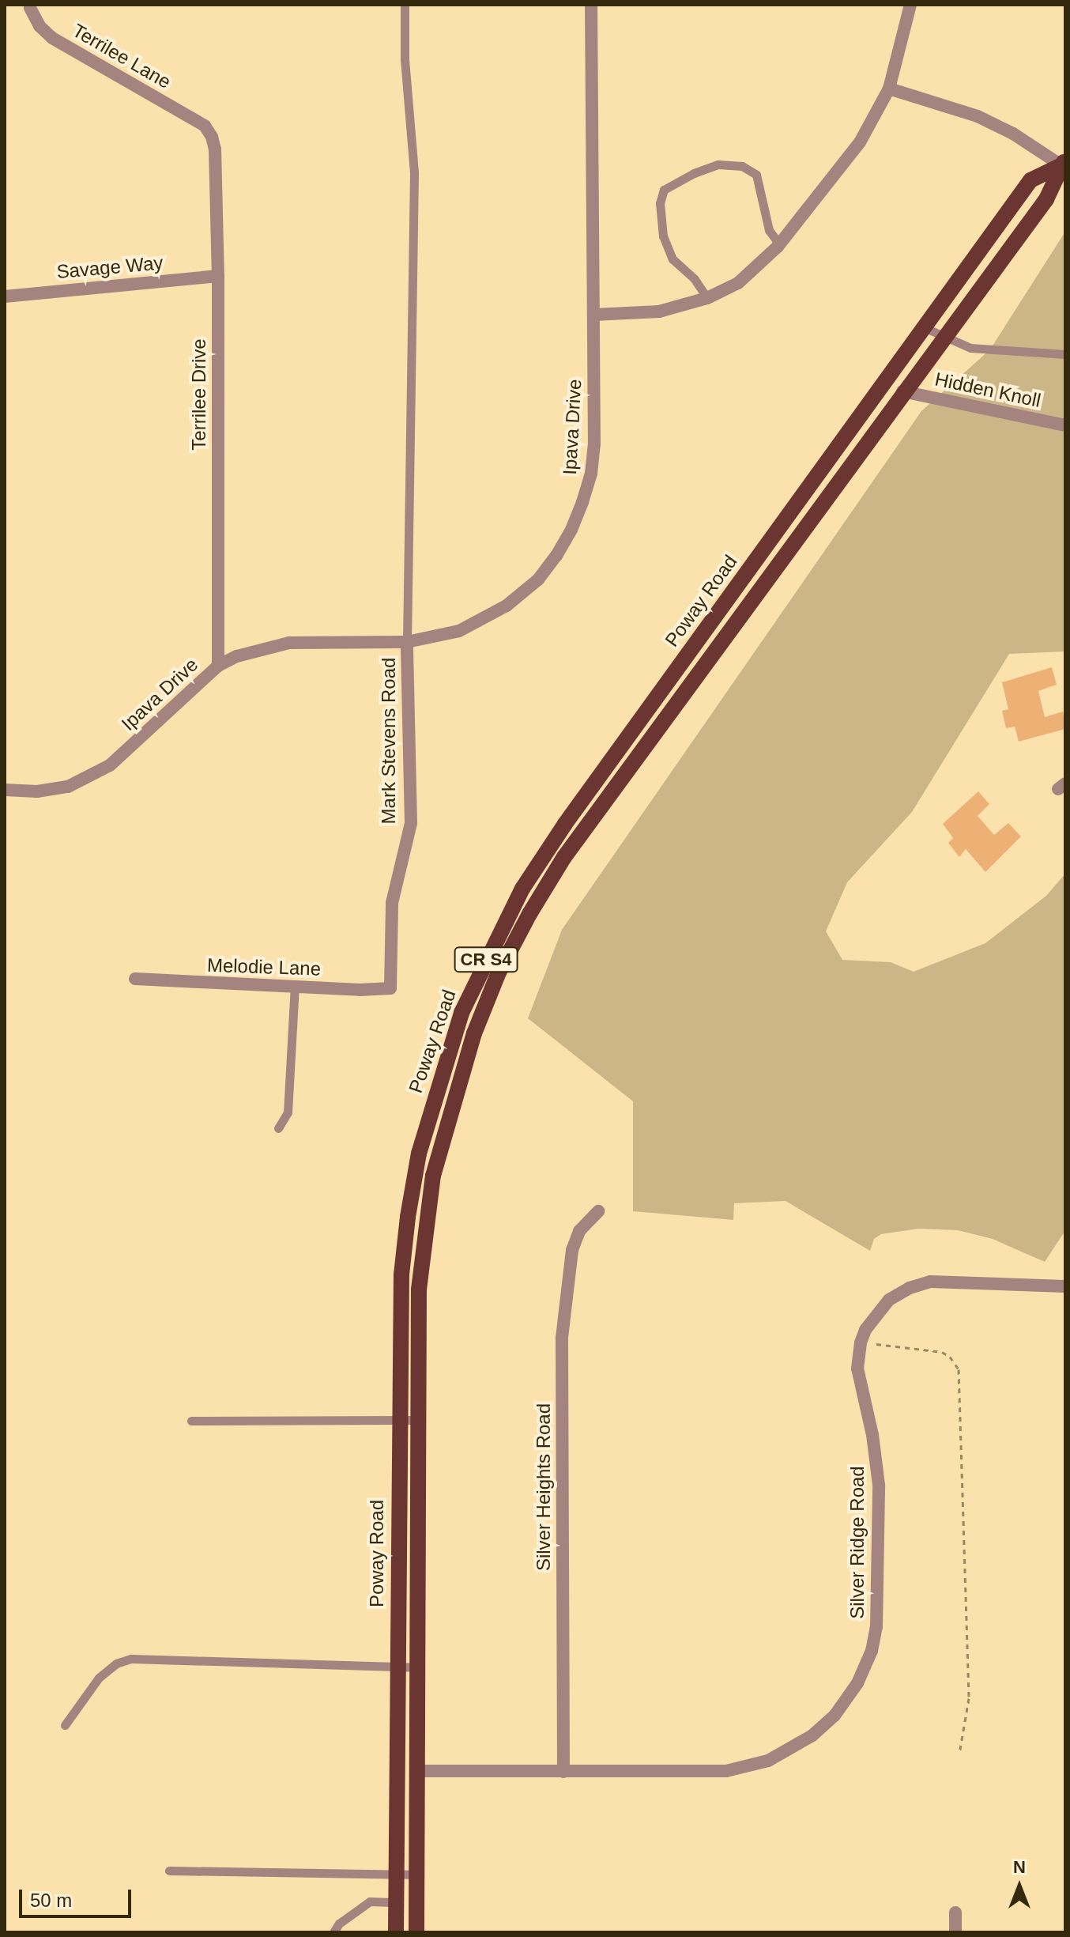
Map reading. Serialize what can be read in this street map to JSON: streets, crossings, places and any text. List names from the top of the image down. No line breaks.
{"streets":{"main road":["Poway Road","CR S4"],"street":["Terrilee Lane","Savage Way","Hidden Knoll","Terrilee Drive","Ipava Drive","Mark Stevens Road","Melodie Lane","Silver Heights Road","Silver Ridge Road"]},"crossings":[["Terrilee Lane","Terrilee Drive"],["Savage Way","Terrilee Drive"],["Hidden Knoll","Poway Road"],["Terrilee Drive","Ipava Drive"],["Ipava Drive","Mark Stevens Road"],["Poway Road","Silver Ridge Road"],["Mark Stevens Road","Melodie Lane"],["Silver Heights Road","Silver Ridge Road"]],"scale_bar":"50 m","north":"top"}
